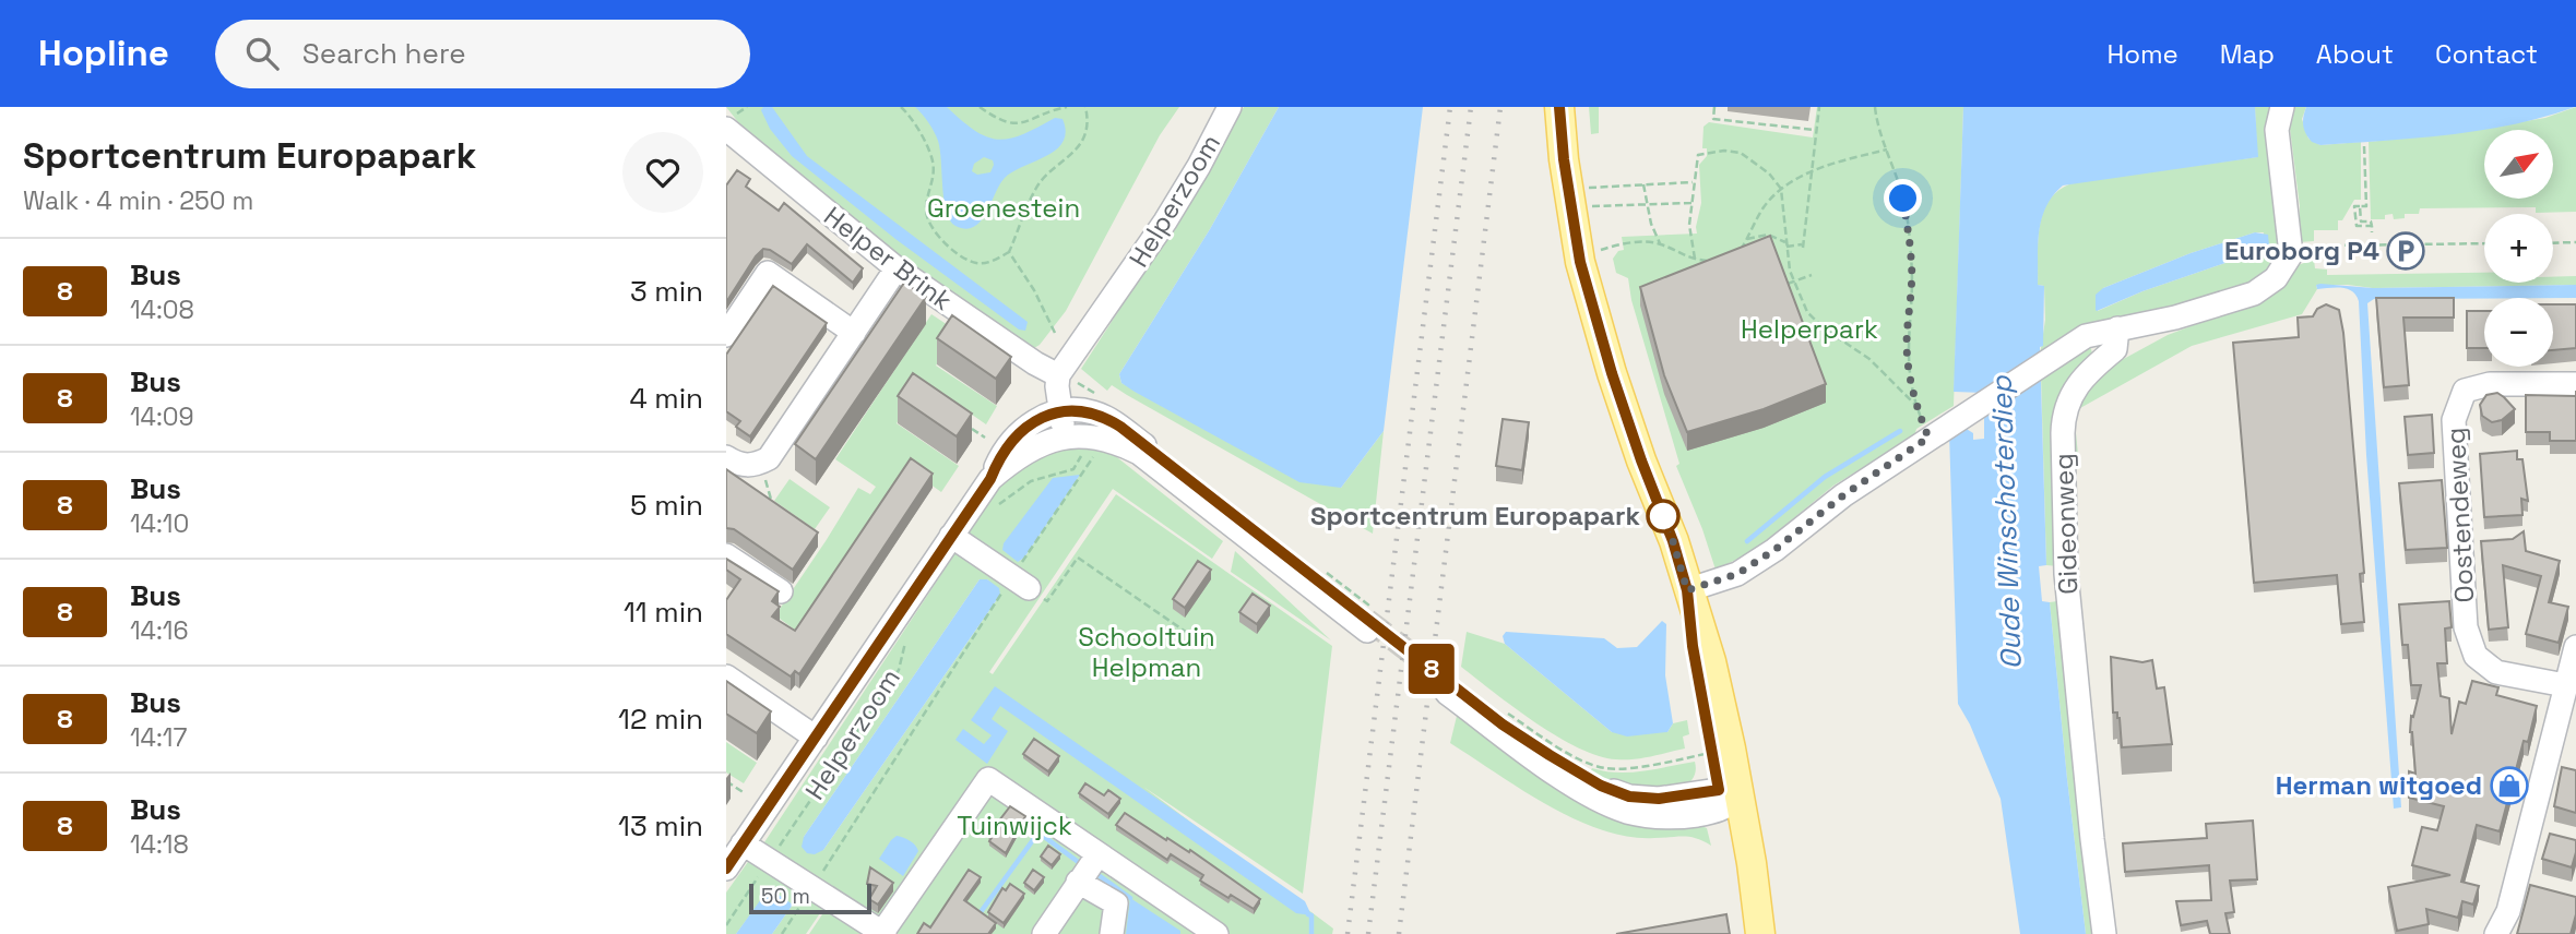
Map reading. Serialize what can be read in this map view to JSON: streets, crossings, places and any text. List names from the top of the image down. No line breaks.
{"streets":{"street":["Helperzoom","Helper Brink","Oostendeweg","Gideonweg"]},"crossings":[["Helperzoom","Helper Brink"]],"water":["Oude Winschoterdiep"],"parks":["Groenestein","Helperpark","Schooltuin Helpman","Tuinwijck"],"places":{"parking":["Euroborg P4"],"other":["Sportcentrum Europapark"],"shop":["Herman witgoed"]},"lines":["bus line 8"],"scale_bar":"50 m","north":"top right","page":{"header":"Hopline","search":"Search here","nav":["Home","Map","About","Contact"],"heading":["Sportcentrum Europapark","Walk · 4 min · 250 m"],"on_map":"8","map_buttons":["+","−"],"list":[{"mark":"8","name":"Bus","note":"14:08","value":"3 min"},{"mark":"8","name":"Bus","note":"14:09","value":"4 min"},{"mark":"8","name":"Bus","note":"14:10","value":"5 min"},{"mark":"8","name":"Bus","note":"14:16","value":"11 min"},{"mark":"8","name":"Bus","note":"14:17","value":"12 min"},{"mark":"8","name":"Bus","note":"14:18","value":"13 min"}],"scale":"50 m"}}
